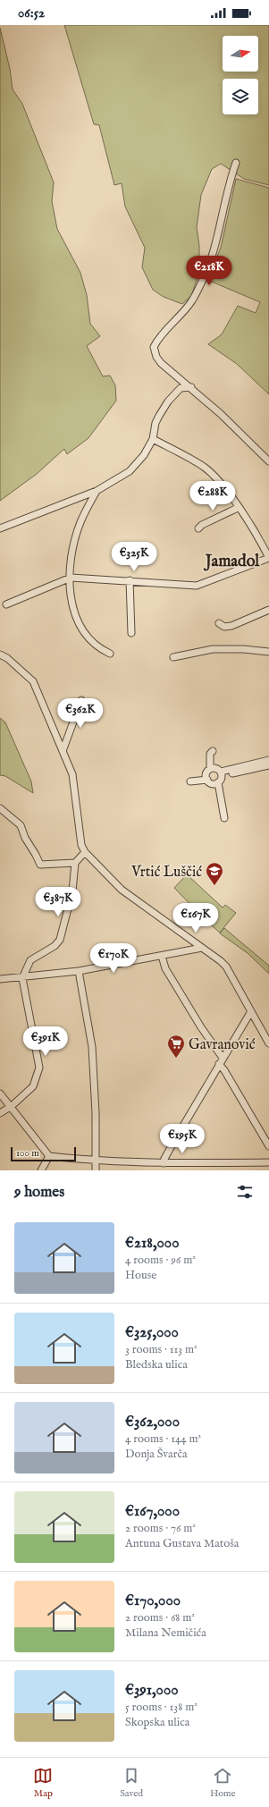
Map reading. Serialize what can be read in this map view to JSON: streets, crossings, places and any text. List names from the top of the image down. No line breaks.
{"districts":["Jamadol"],"places":{"school or university":["Vrtić Luščić"],"supermarket":["Gavranović"]},"scale_bar":"100 m","north":"right","page":{"status":"06:52","price":["€218K","€288K","€325K","€362K","€387K","€167K","€170K","€391K","€195K"],"scale":"100 m","heading":"9 homes","list":[{"name":"€218,000","note":"4 rooms · 96 m² · House"},{"name":"€325,000","note":"3 rooms · 113 m² · Bledska ulica"},{"name":"€362,000","note":"4 rooms · 144 m² · Donja Švarča"},{"name":"€167,000","note":"2 rooms · 76 m² · Antuna Gustava Matoša"},{"name":"€170,000","note":"2 rooms · 68 m² · Milana Nemičića"},{"name":"€391,000","note":"5 rooms · 138 m² · Skopska ulica"}],"tabs":["Map","Saved","Home"]}}
